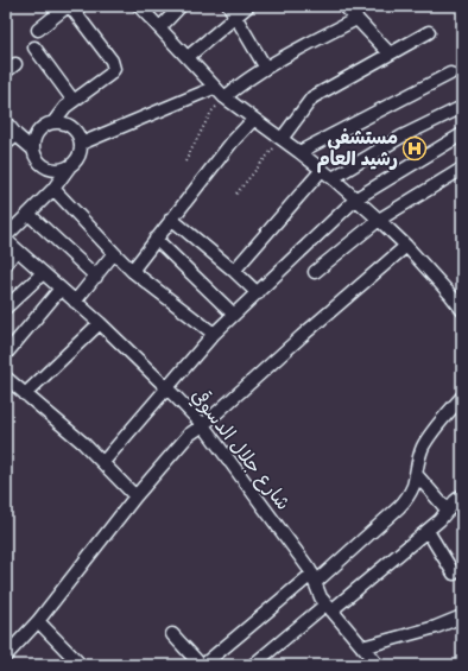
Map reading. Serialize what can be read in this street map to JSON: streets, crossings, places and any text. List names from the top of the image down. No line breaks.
{"streets":{"street":["شارع جلال الدسوقي"]},"places":{"hospital":["مستشفى رشيد العام"]}}
